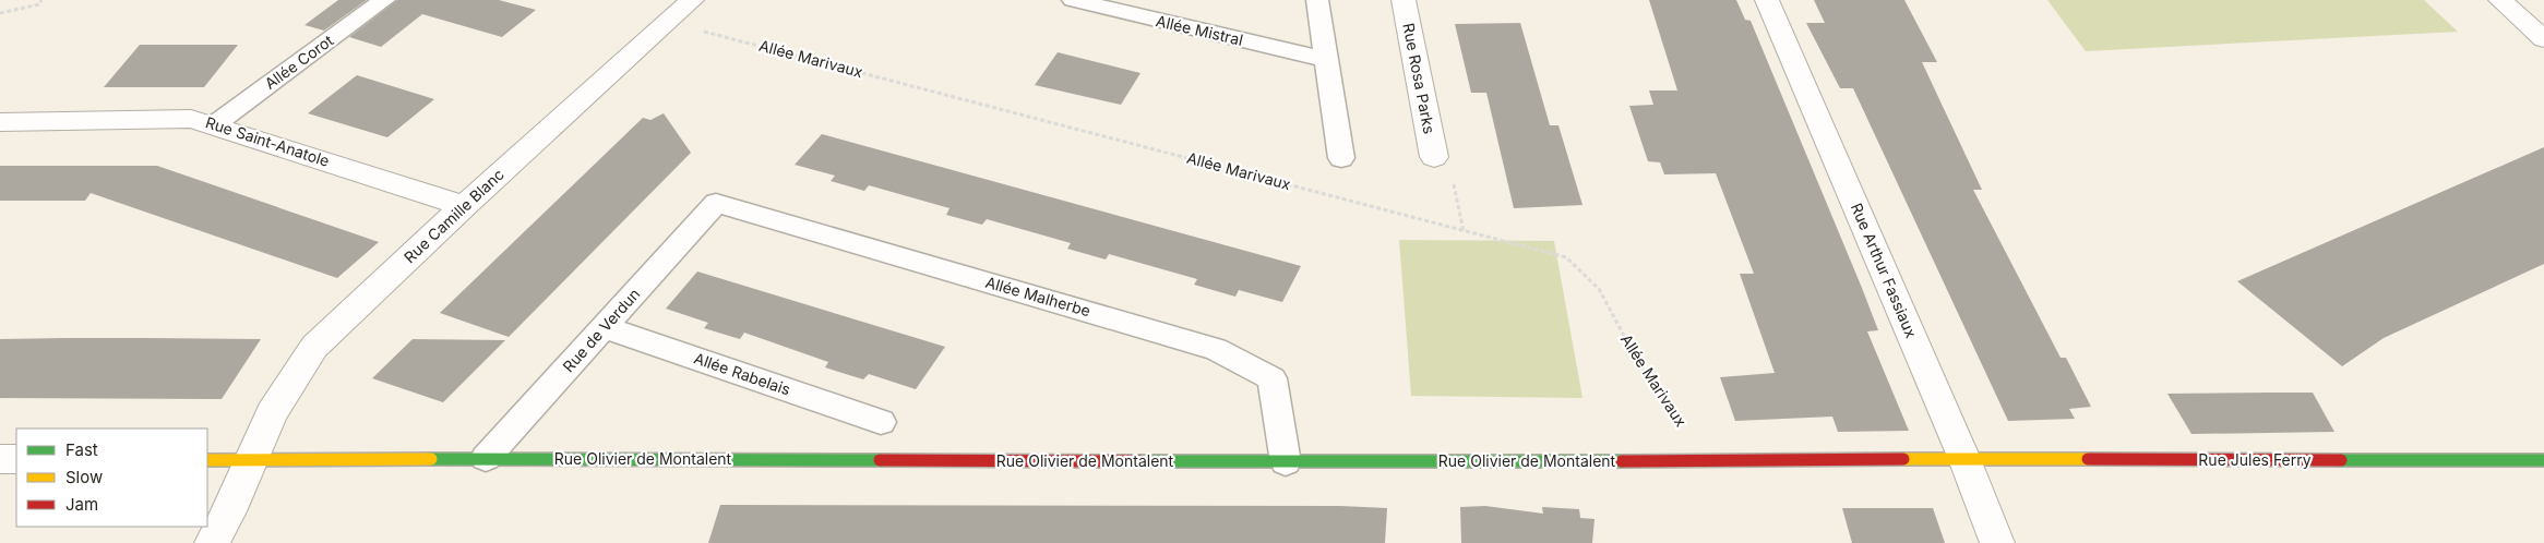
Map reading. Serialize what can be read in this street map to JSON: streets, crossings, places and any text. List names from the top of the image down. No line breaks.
{"streets":{"street":["Rue Rosa Parks","Rue Saint-Anatole","Rue Camille Blanc","Rue Arthur Fassiaux","Rue Olivier de Montalent","Rue Jules Ferry"],"lane":["Allée Mistral","Allée Corot","Allée Malherbe","Rue de Verdun","Allée Rabelais"],"path":["Allée Marivaux"]},"crossings":[["Allée Marivaux","Rue Camille Blanc"],["Allée Marivaux","Rue Olivier de Montalent"],["Allée Corot","Rue Saint-Anatole"],["Rue Saint-Anatole","Rue Camille Blanc"],["Rue Camille Blanc","Rue Olivier de Montalent"],["Rue Arthur Fassiaux","Rue Olivier de Montalent"],["Rue Arthur Fassiaux","Rue Jules Ferry"],["Allée Malherbe","Rue de Verdun"],["Allée Malherbe","Rue Olivier de Montalent"],["Rue de Verdun","Allée Rabelais"],["Rue de Verdun","Rue Olivier de Montalent"],["Rue Olivier de Montalent","Rue Jules Ferry"]],"legend":["Fast","Slow","Jam"]}
